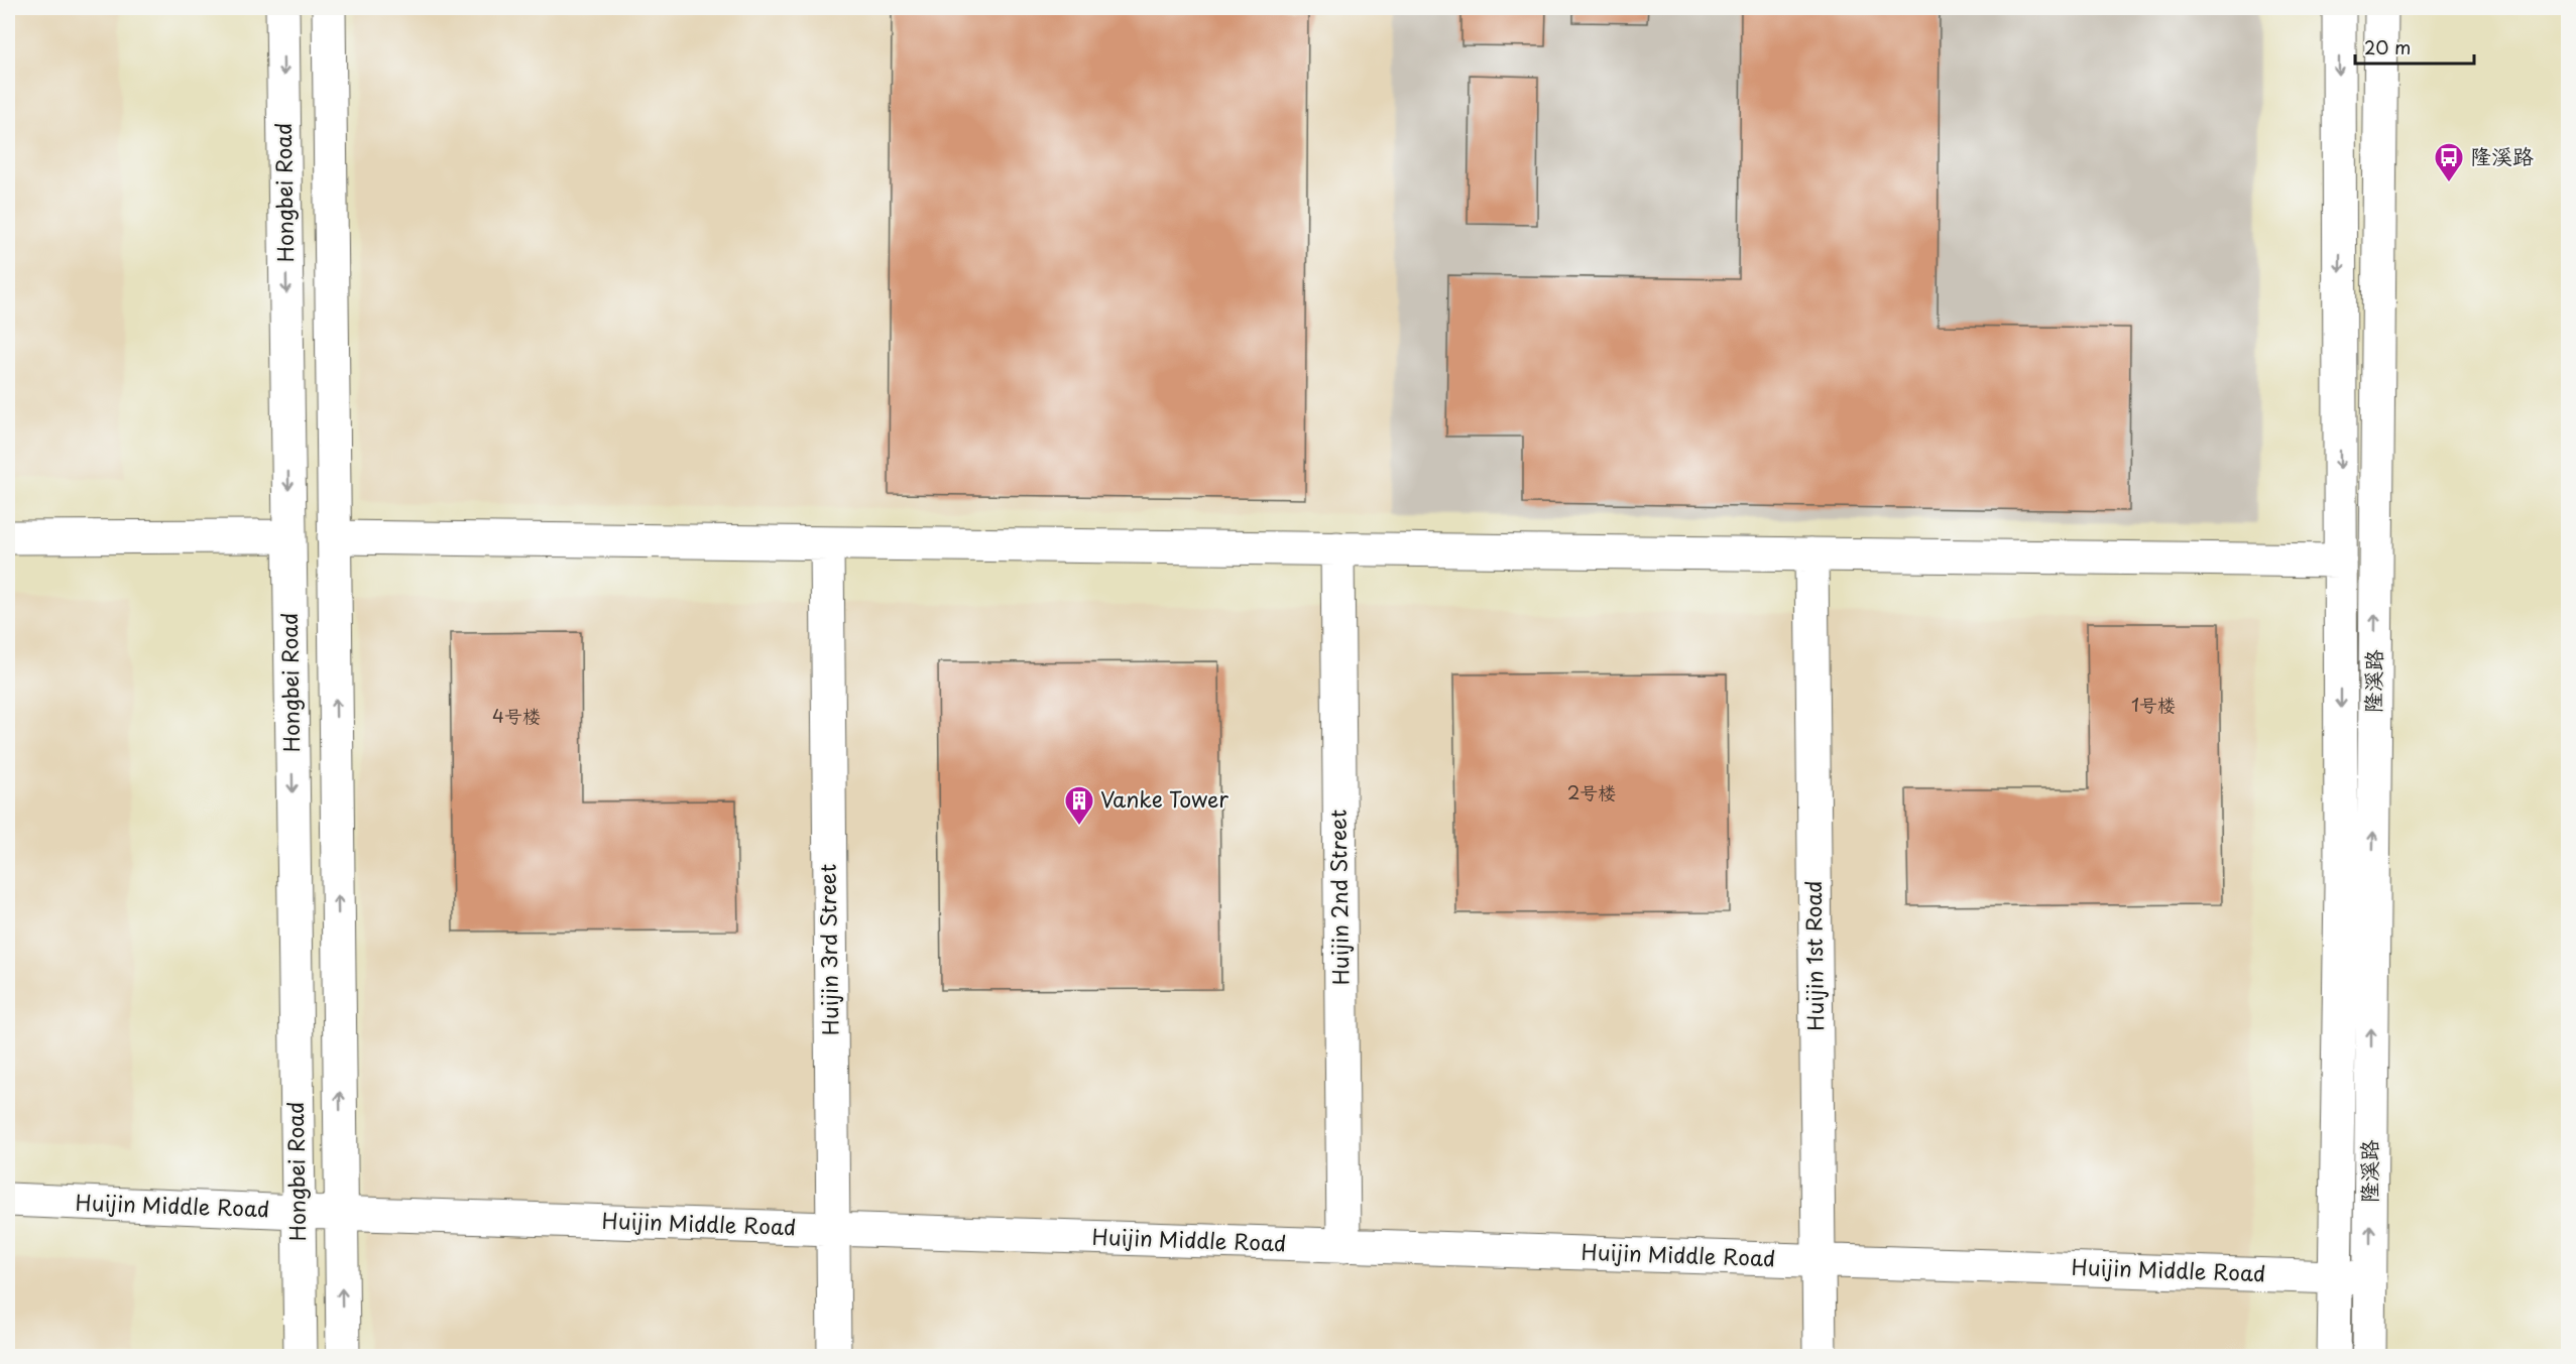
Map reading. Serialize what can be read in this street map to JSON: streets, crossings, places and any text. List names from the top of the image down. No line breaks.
{"streets":{"street":["Hongbei Road","隆溪路","Huijin 2nd Street","Huijin 3rd Street","Huijin 1st Road","Huijin Middle Road"]},"crossings":[["Hongbei Road","Huijin Middle Road"],["隆溪路","Huijin Middle Road"],["Huijin 2nd Street","Huijin Middle Road"],["Huijin 3rd Street","Huijin Middle Road"],["Huijin 1st Road","Huijin Middle Road"]],"places":{"bus stop":["隆溪路"],"building":["Vanke Tower"]},"house_numbers":["1号楼","4号楼","2号楼"],"scale_bar":"20 m"}
